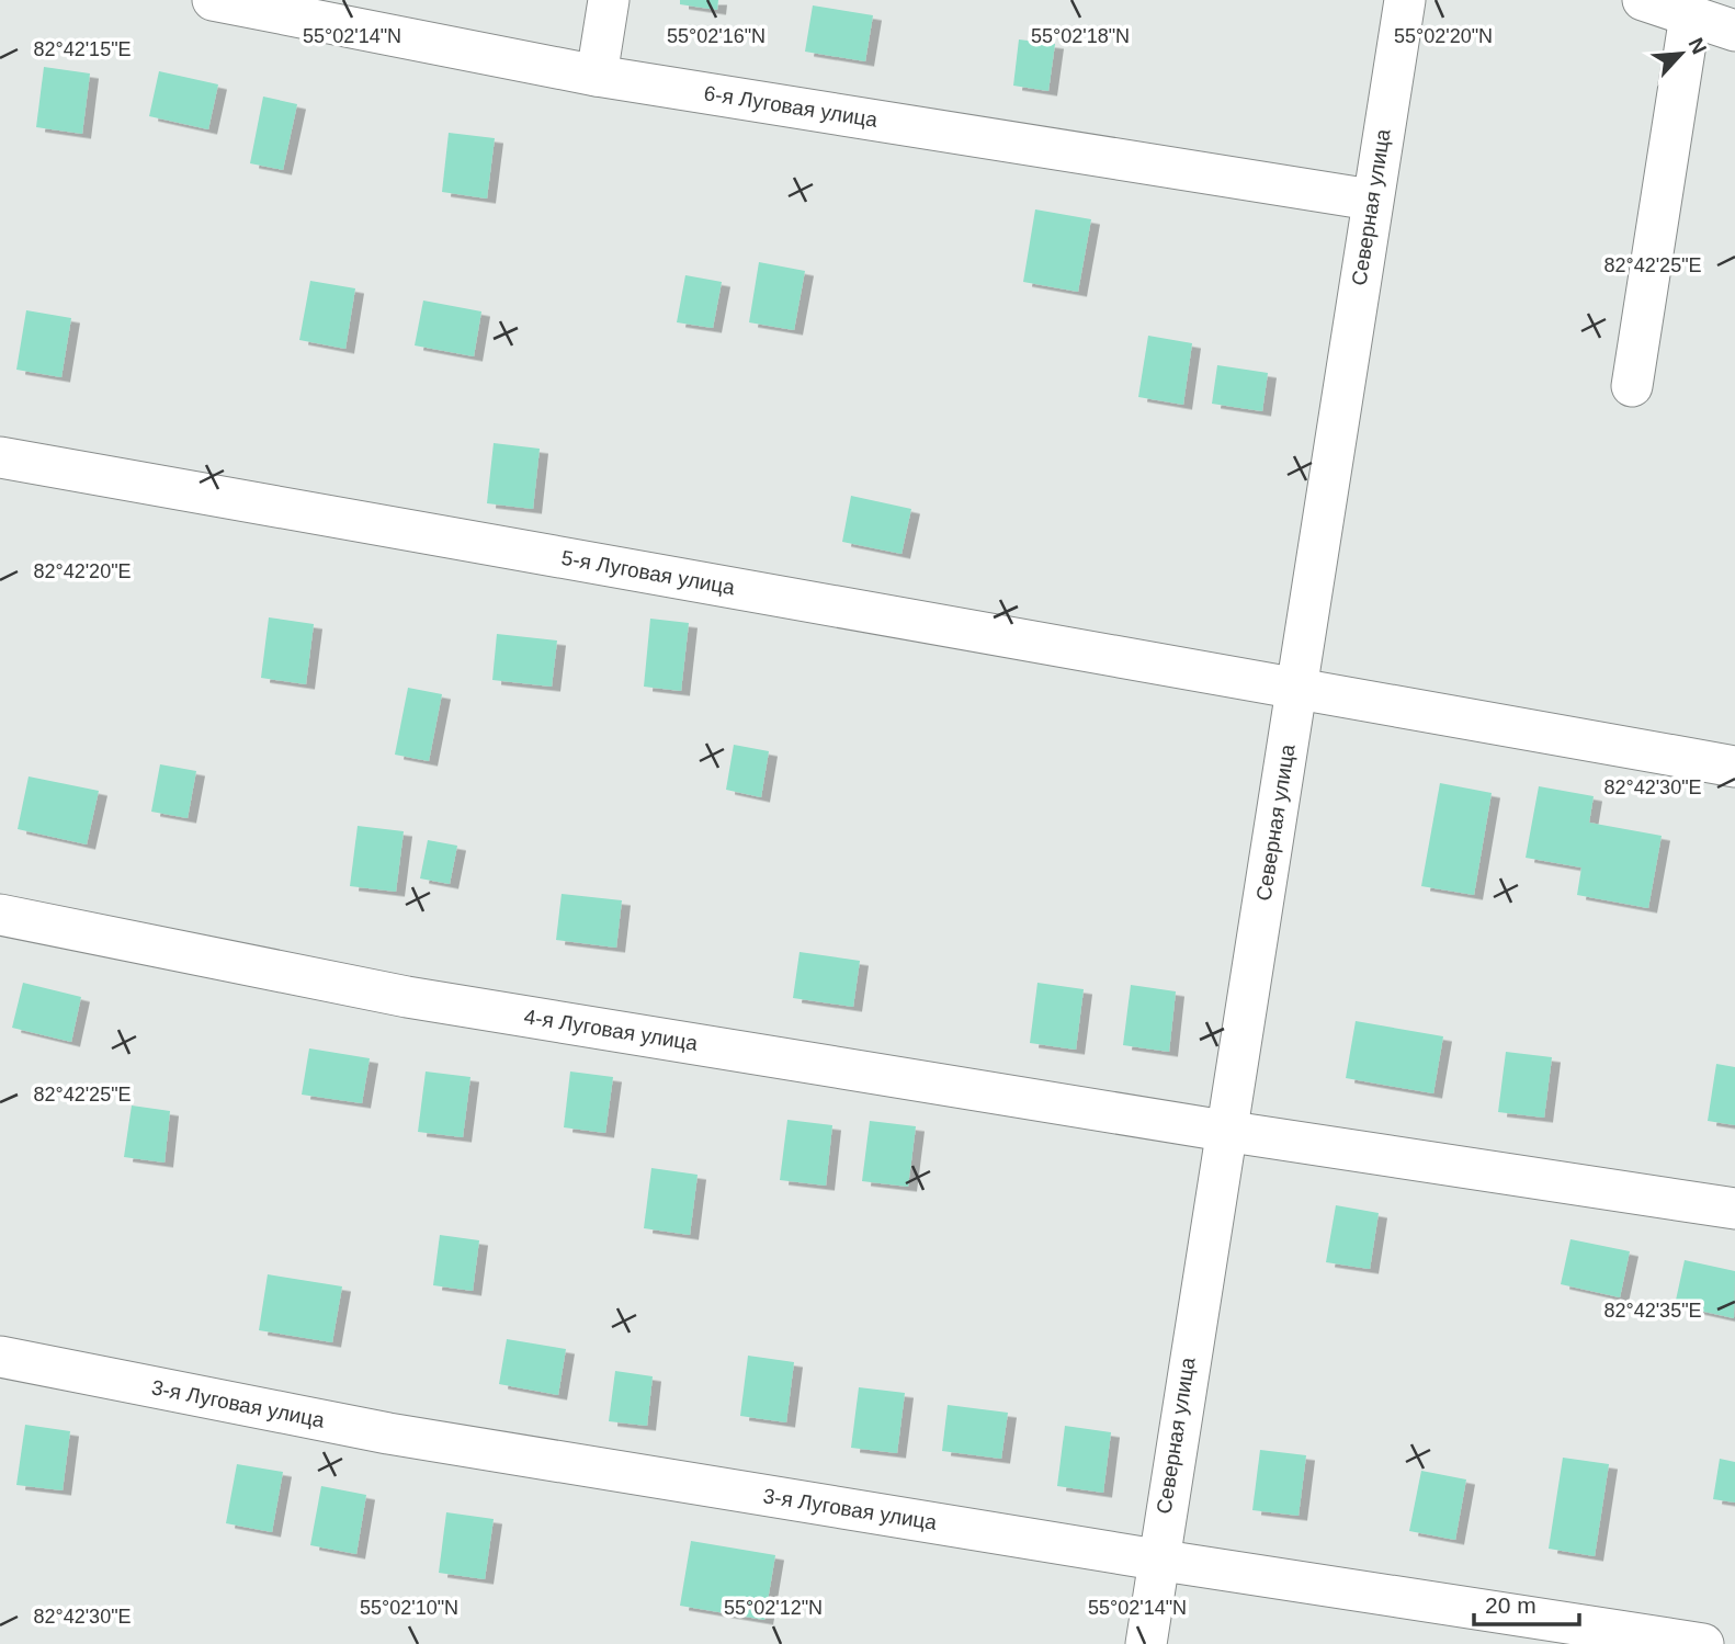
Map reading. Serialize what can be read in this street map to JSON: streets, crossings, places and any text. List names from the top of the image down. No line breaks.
{"streets":{"street":["6-я Луговая улица","Северная улица","5-я Луговая улица","4-я Луговая улица","3-я Луговая улица"]},"crossings":[["6-я Луговая улица","Северная улица"],["Северная улица","5-я Луговая улица"],["Северная улица","4-я Луговая улица"],["Северная улица","3-я Луговая улица"]],"scale_bar":"20 m","north":"top right","coordinates":["55°02'14\"N","55°02'16\"N","55°02'18\"N","55°02'20\"N","82°42'15\"E","82°42'25\"E","82°42'20\"E","82°42'30\"E","82°42'35\"E","55°02'10\"N","55°02'12\"N"]}
